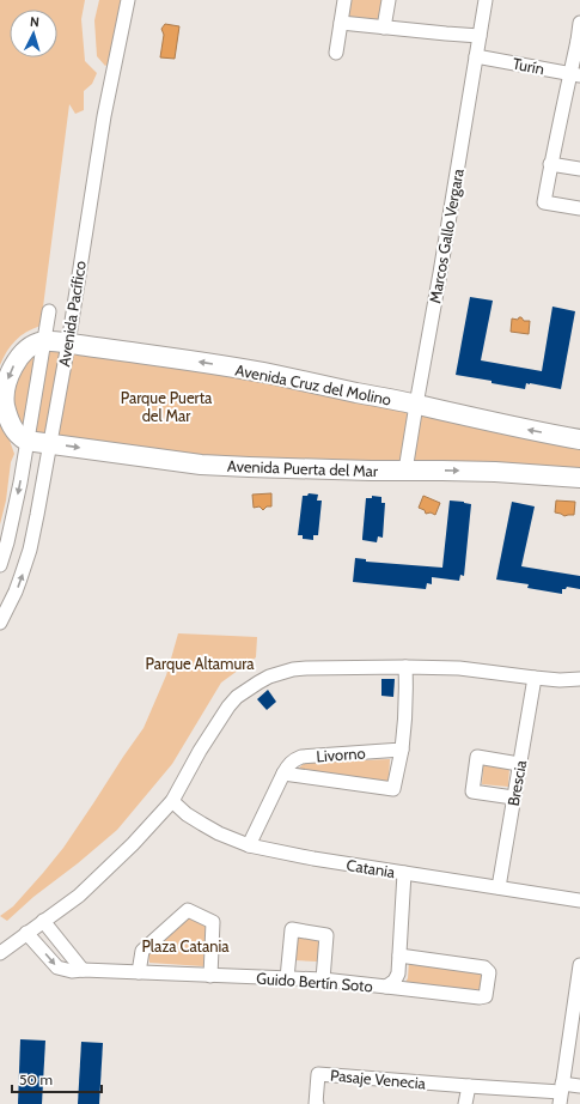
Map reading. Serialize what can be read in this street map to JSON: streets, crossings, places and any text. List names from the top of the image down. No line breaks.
{"streets":{"street":["Turín","Marcos Gallo Vergara","Avenida Pacífico","Avenida Cruz del Molino","Avenida Puerta del Mar","Livorno","Brescia","Catania","Guido Bertín Soto","Pasaje Venecia"]},"crossings":[["Turín","Marcos Gallo Vergara"],["Marcos Gallo Vergara","Avenida Cruz del Molino"],["Marcos Gallo Vergara","Avenida Puerta del Mar"],["Avenida Pacífico","Avenida Cruz del Molino"],["Avenida Pacífico","Avenida Puerta del Mar"],["Livorno","Catania"],["Brescia","Catania"],["Catania","Guido Bertín Soto"]],"one_way":["Avenida Cruz del Molino","Avenida Puerta del Mar"],"parks":["Parque Puerta del Mar","Parque Altamura","Plaza Catania"],"scale_bar":"50 m","north":"top"}
